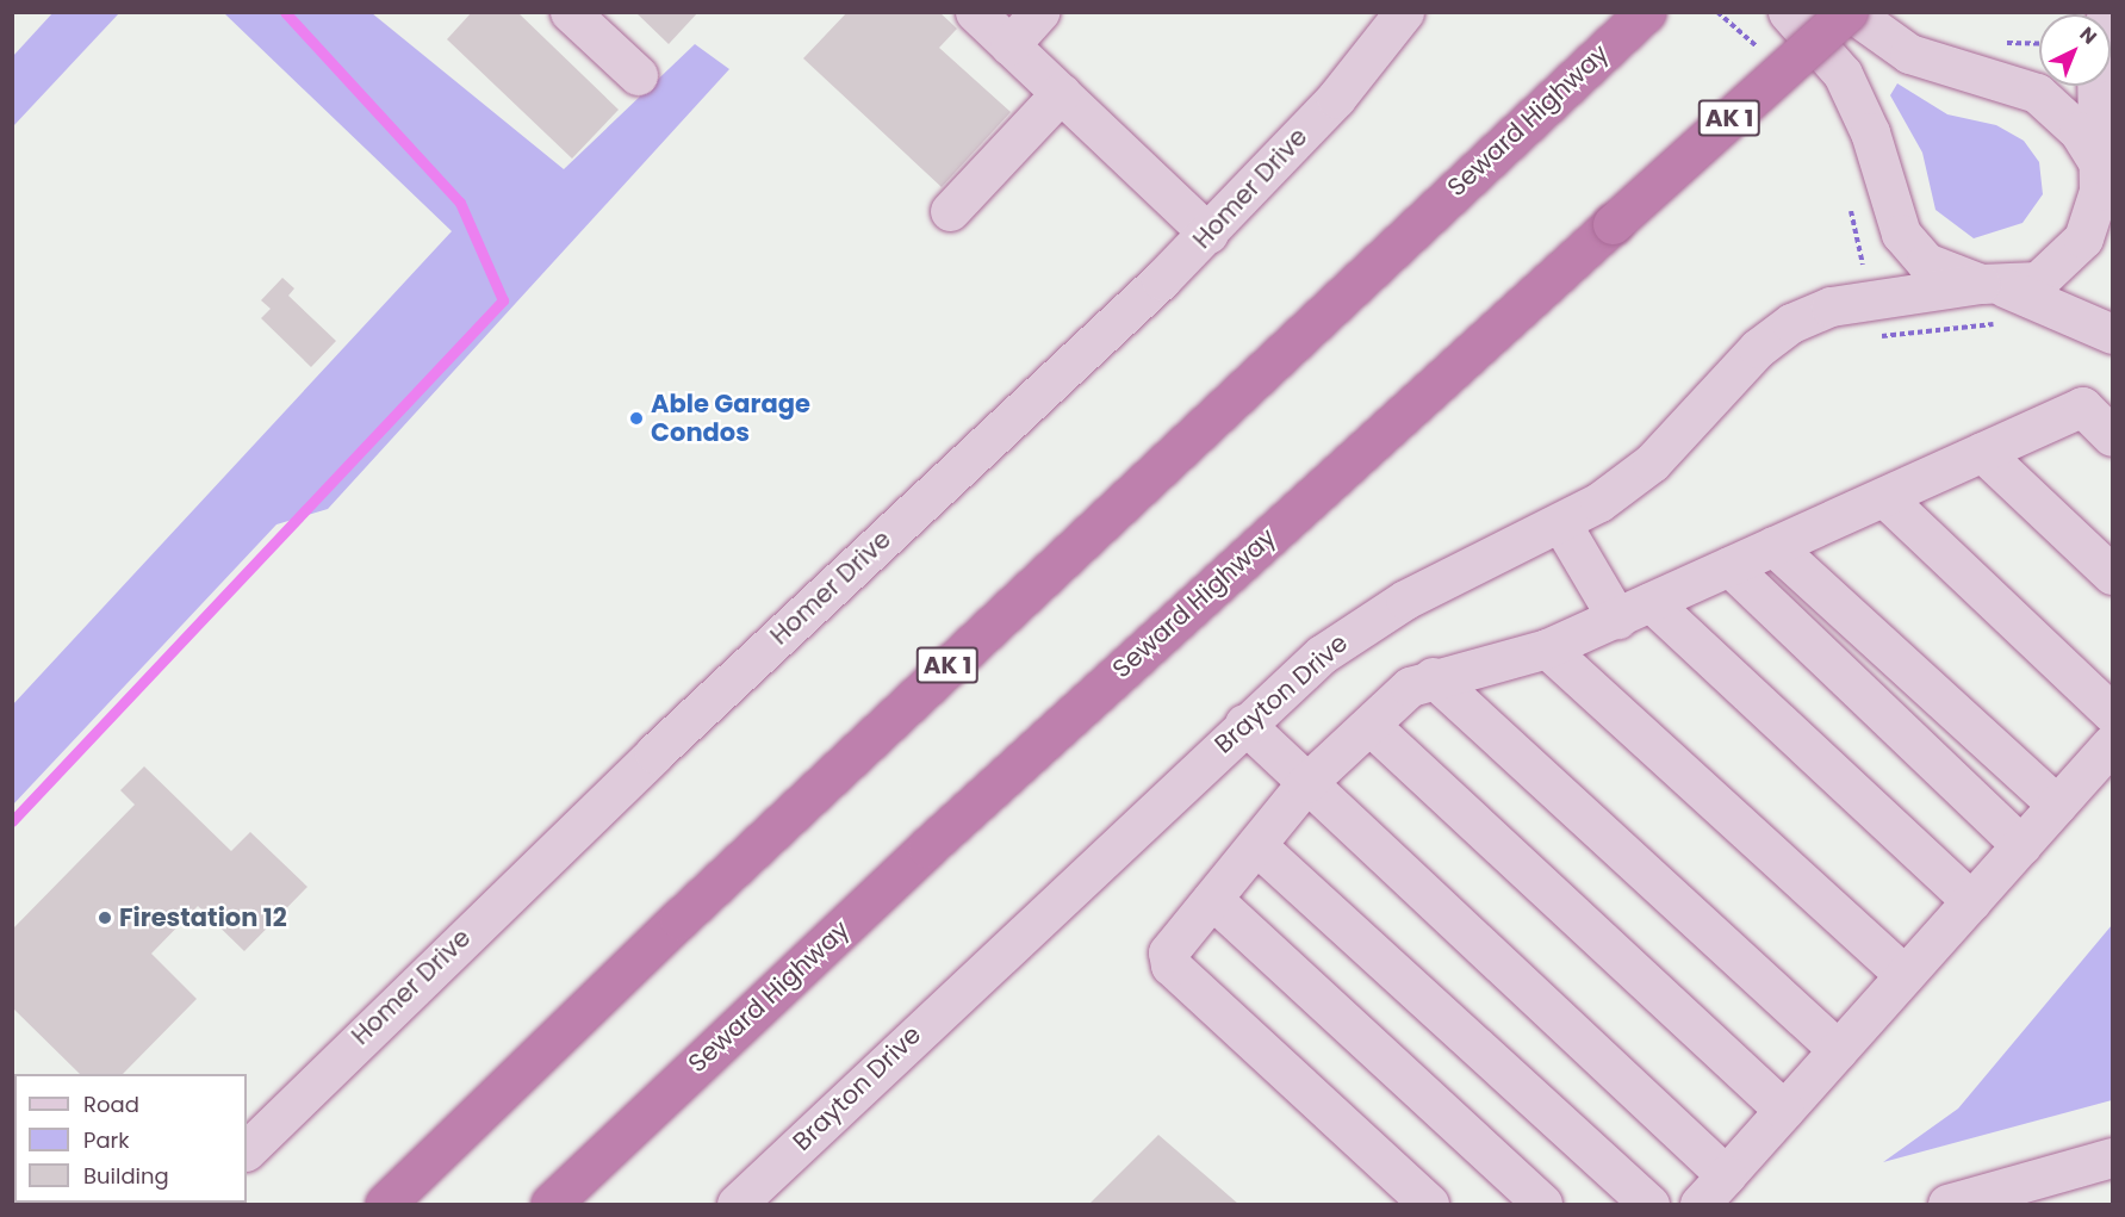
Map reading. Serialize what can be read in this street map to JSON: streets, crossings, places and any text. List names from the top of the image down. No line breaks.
{"streets":{"highway":["AK 1","Seward Highway"],"street":["Homer Drive","Brayton Drive"]},"places":["Able Garage Condos","Firestation 12"],"legend":["Road","Park","Building"],"north":"top right"}
